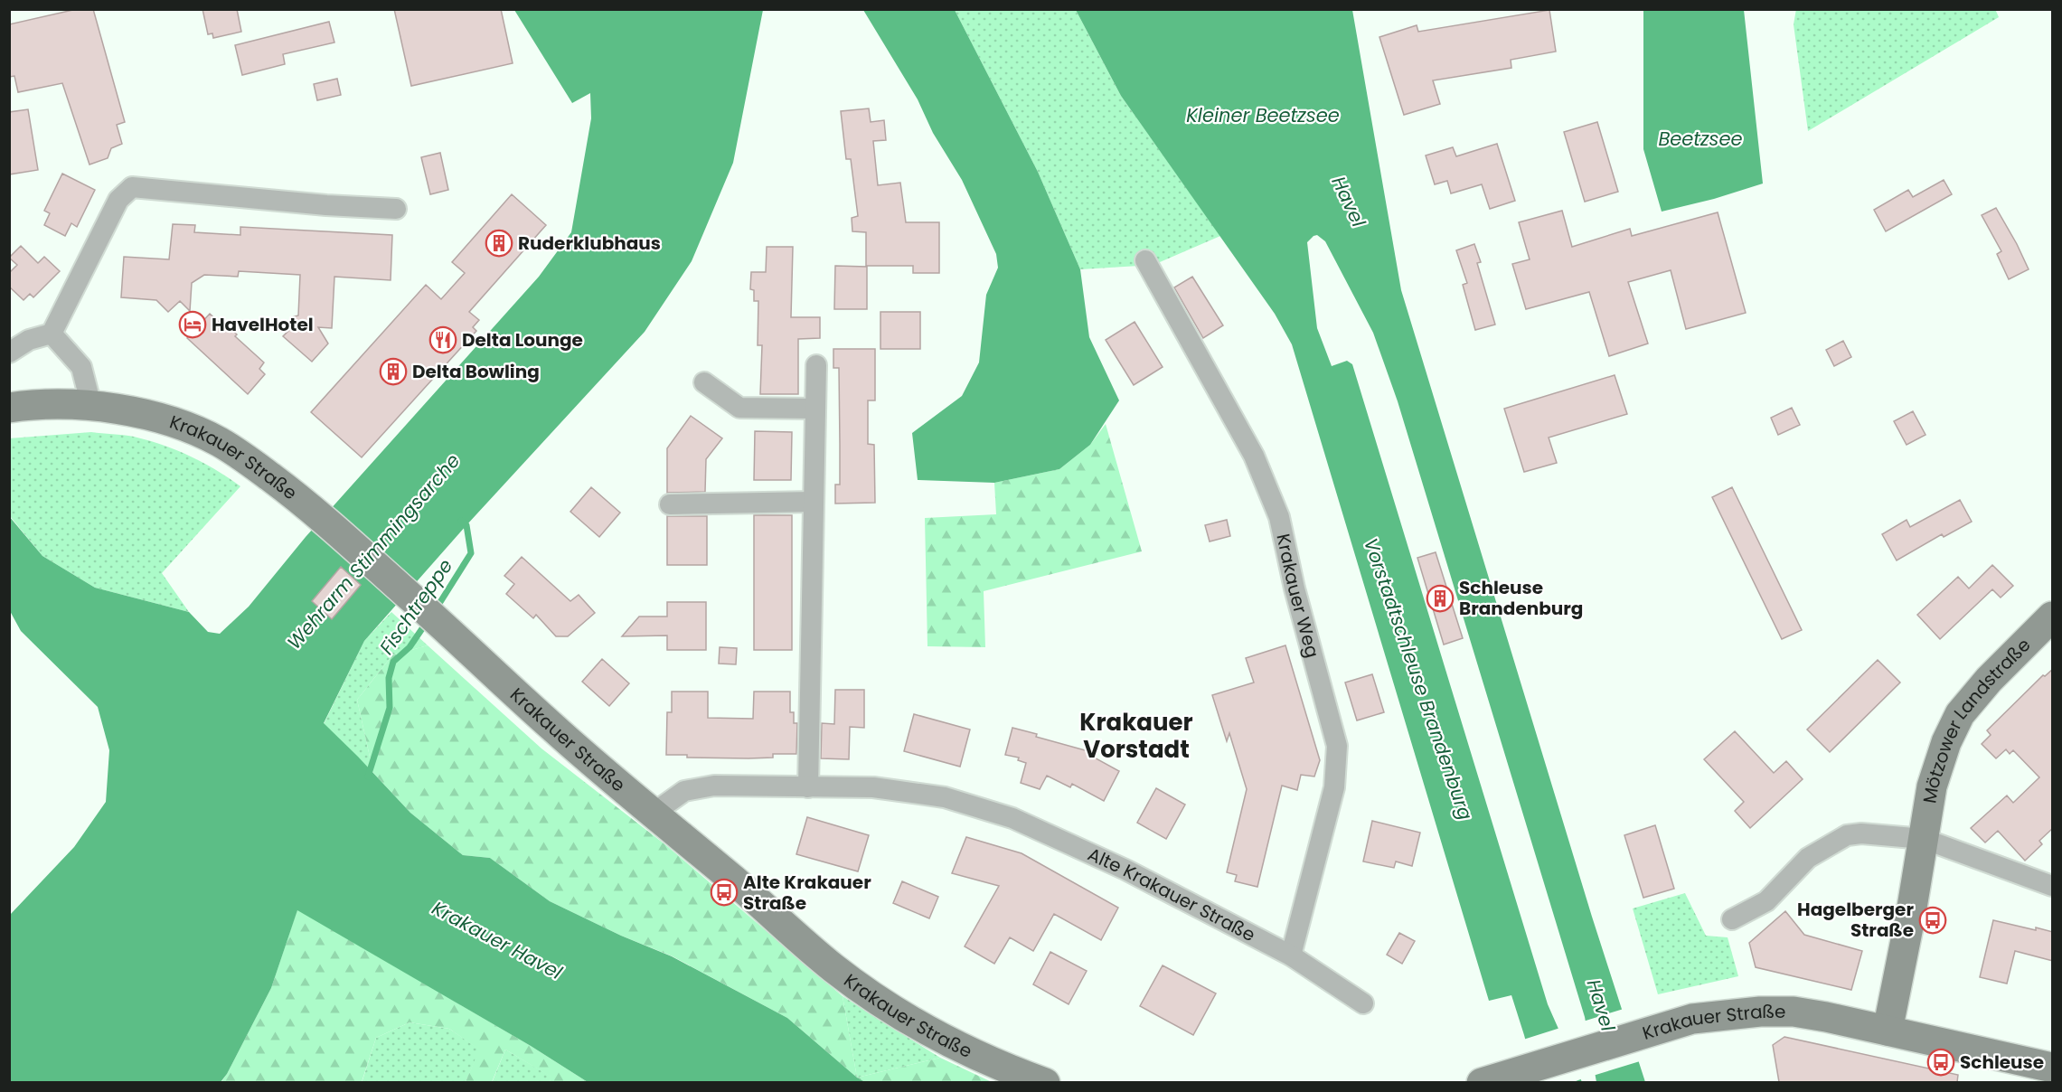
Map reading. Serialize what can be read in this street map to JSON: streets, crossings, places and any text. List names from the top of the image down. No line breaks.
{"streets":{"main road":["Krakauer Straße","Mötzower Landstraße"],"street":["Krakauer Weg","Alte Krakauer Straße"]},"crossings":[["Krakauer Straße","Mötzower Landstraße"],["Krakauer Straße","Alte Krakauer Straße"],["Krakauer Weg","Alte Krakauer Straße"]],"districts":["Krakauer Vorstadt"],"water":["Kleiner Beetzsee","Beetzsee","Havel","Wehrarm Stimmingsarche","Fischtreppe","Vorstadtschleuse Brandenburg","Krakauer Havel"],"places":{"building":["Ruderklubhaus","Delta Bowling","Schleuse Brandenburg"],"hotel":["HavelHotel"],"restaurant":["Delta Lounge"],"bus stop":["Alte Krakauer Straße","Hagelberger Straße","Schleuse"]}}
